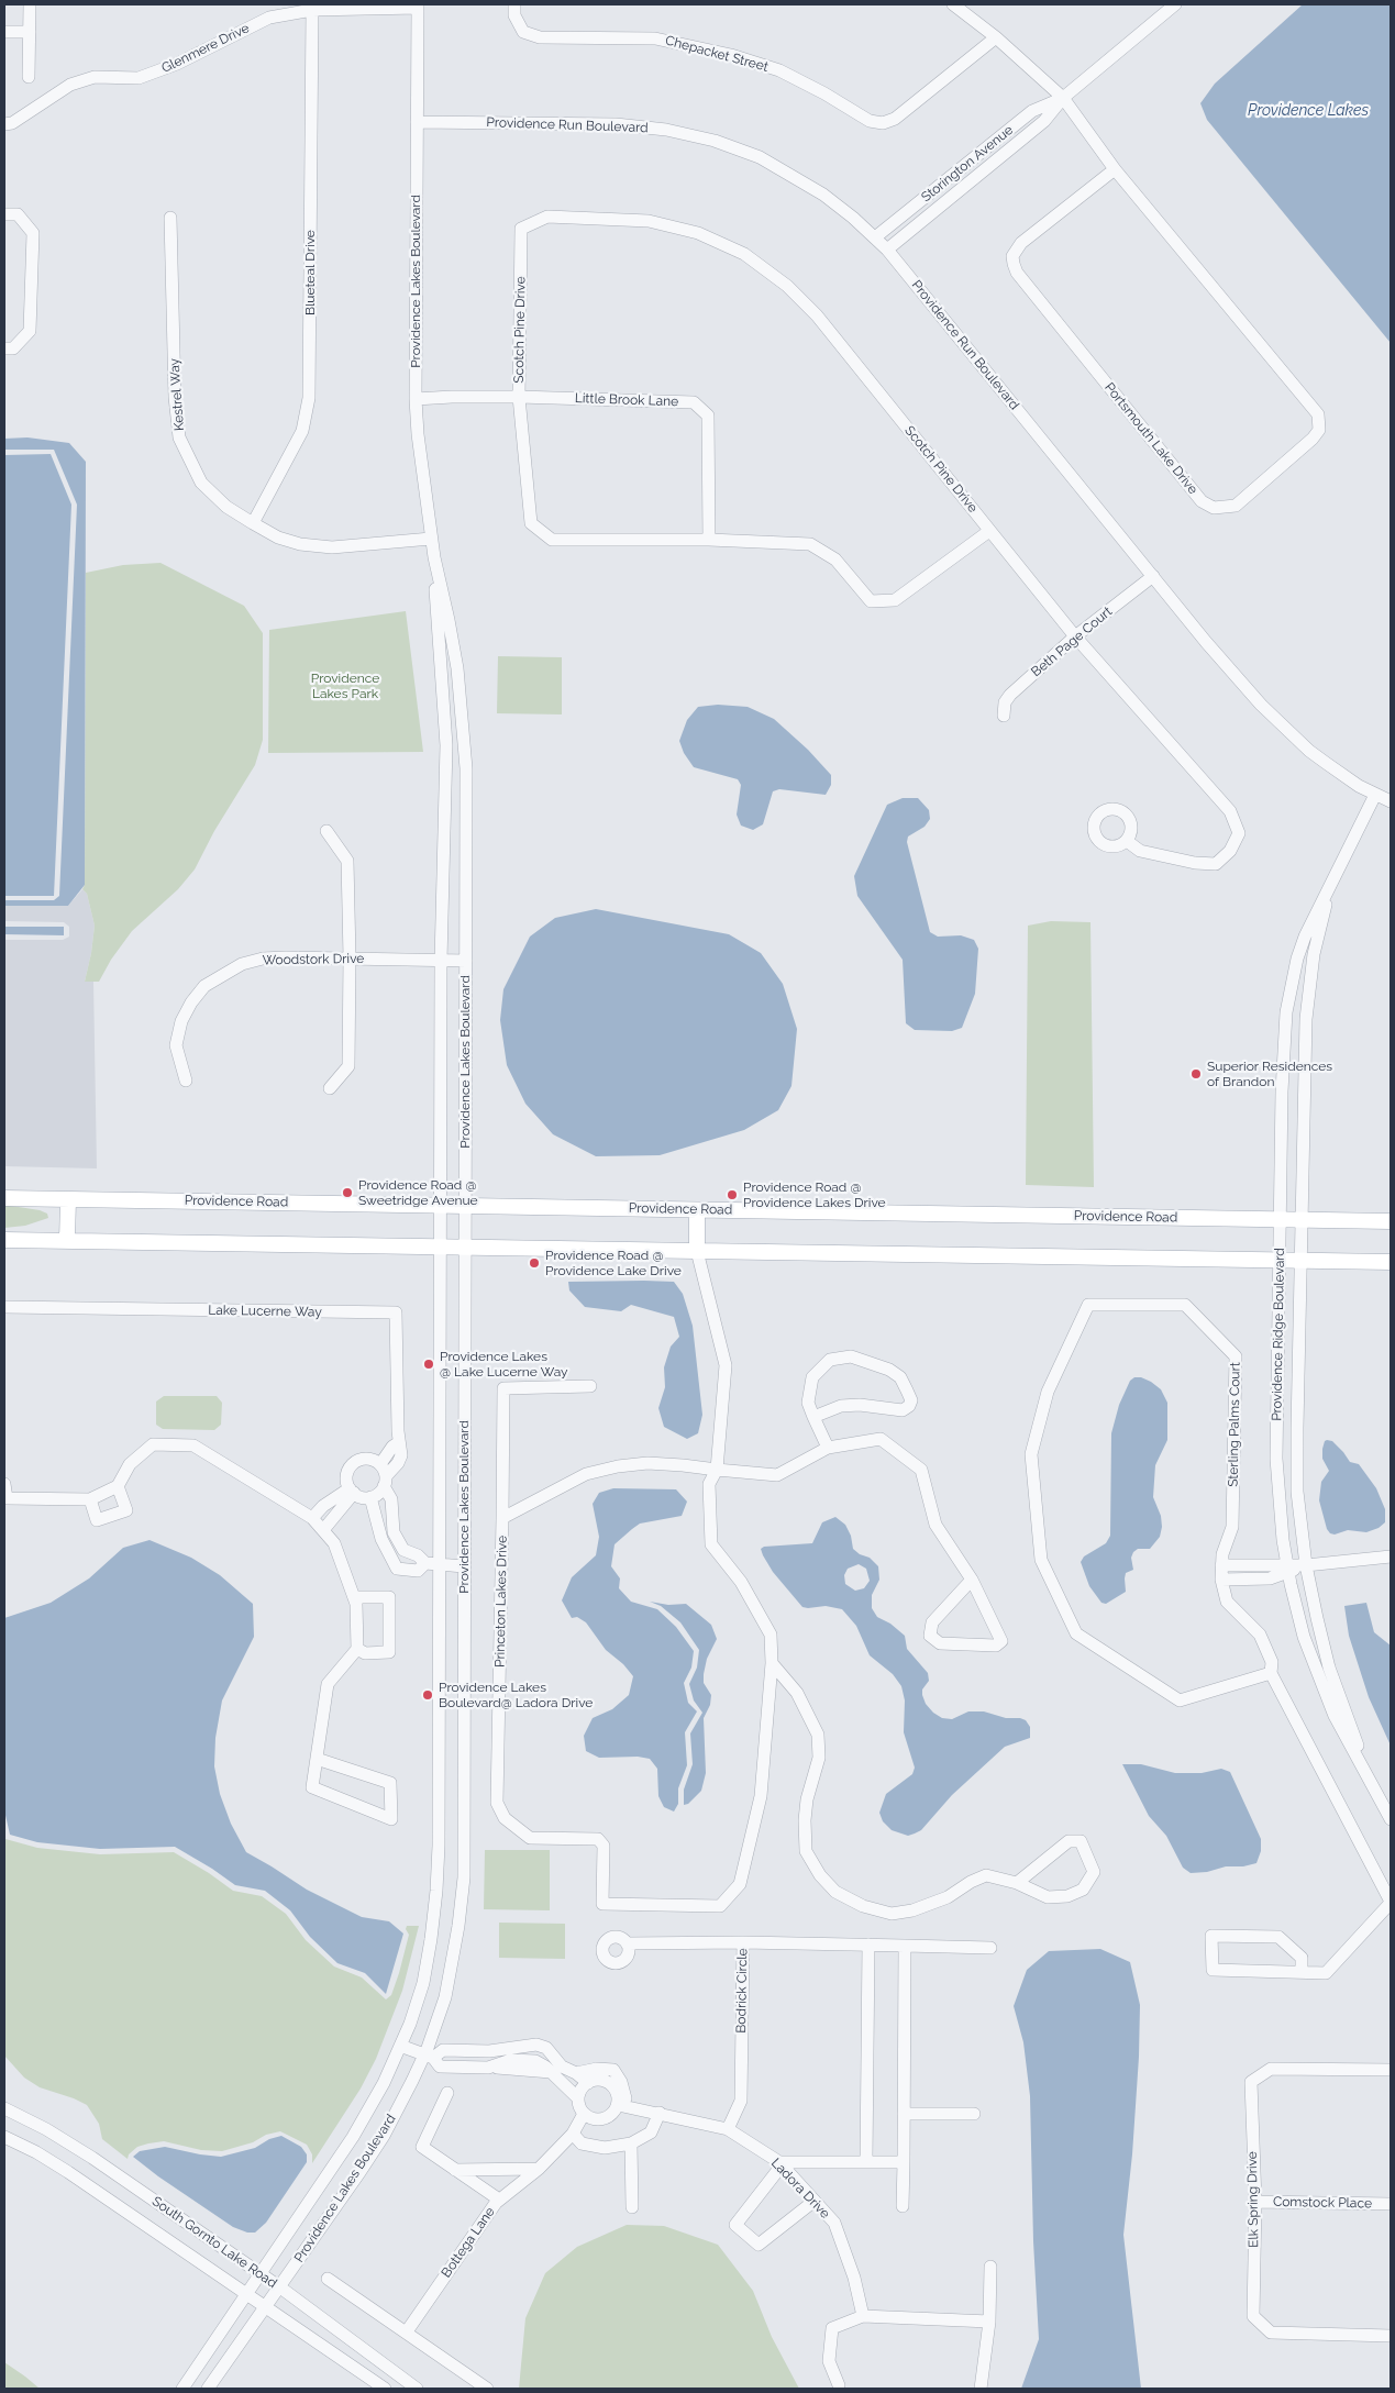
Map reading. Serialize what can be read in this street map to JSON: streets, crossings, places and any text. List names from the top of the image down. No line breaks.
{"streets":{"main road":["Providence Road"],"street":["Glenmere Drive","Chepacket Street","Providence Run Boulevard","Storington Avenue","Blueteal Drive","Providence Lakes Boulevard","Scotch Pine Drive","Kestrel Way","Little Brook Lane","Portsmouth Lake Drive","Beth Page Court","Woodstork Drive","Lake Lucerne Way","Providence Ridge Boulevard","Sterling Palms Court","Princeton Lakes Drive","Bodrick Circle","Ladora Drive","Elk Spring Drive","Comstock Place","South Gornto Lake Road","Bottega Lane"]},"crossings":[["Glenmere Drive","Blueteal Drive"],["Glenmere Drive","Providence Lakes Boulevard"],["Chepacket Street","Portsmouth Lake Drive"],["Providence Run Boulevard","Storington Avenue"],["Providence Run Boulevard","Providence Lakes Boulevard"],["Providence Run Boulevard","Beth Page Court"],["Providence Run Boulevard","Providence Ridge Boulevard"],["Storington Avenue","Portsmouth Lake Drive"],["Blueteal Drive","Kestrel Way"],["Providence Lakes Boulevard","Kestrel Way"],["Providence Lakes Boulevard","Little Brook Lane"],["Providence Lakes Boulevard","Woodstork Drive"],["Providence Lakes Boulevard","Providence Road"],["Providence Lakes Boulevard","South Gornto Lake Road"],["Scotch Pine Drive","Little Brook Lane"],["Scotch Pine Drive","Beth Page Court"],["Providence Road","Providence Ridge Boulevard"],["Bodrick Circle","Ladora Drive"],["Ladora Drive","Bottega Lane"],["Elk Spring Drive","Comstock Place"]],"water":["Providence Lakes"],"parks":["Providence Lakes Park"],"places":["Superior Residences of Brandon","Providence Road @ Sweetridge Avenue","Providence Road @ Providence Lakes Drive","Providence Road @ Providence Lake Drive","Providence Lakes @ Lake Lucerne Way","Providence Lakes Boulevard@ Ladora Drive"]}
